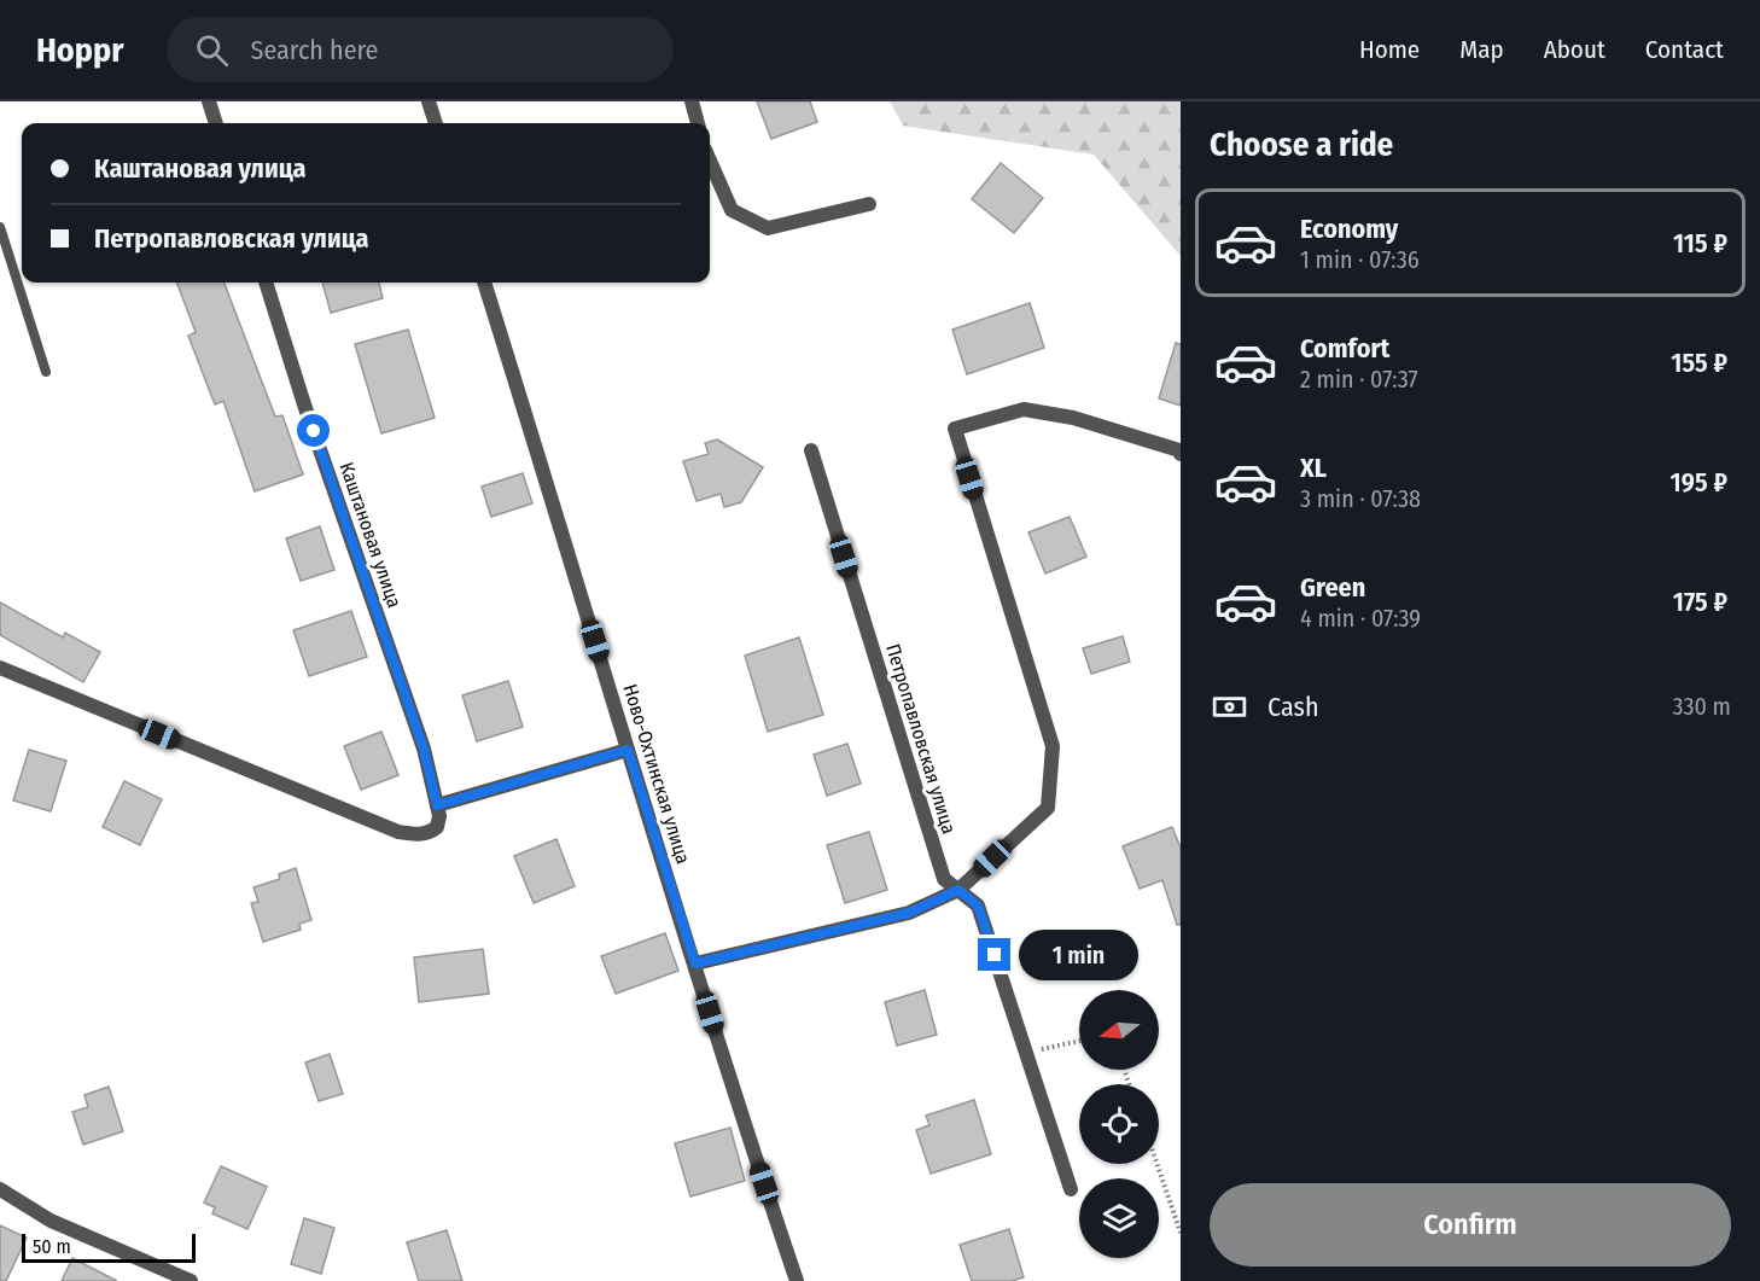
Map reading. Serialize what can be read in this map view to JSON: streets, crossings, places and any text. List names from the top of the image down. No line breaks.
{"streets":{"street":["Каштановая улица","Петропавловская улица","Ново-Охтинская улица"]},"scale_bar":"50 m","north":"left","page":{"header":"Hoppr","search":"Search here","nav":["Home","Map","About","Contact"],"heading":"Choose a ride","banner":["Каштановая улица","Петропавловская улица"],"list":[{"name":"Economy","note":"1 min · 07:36","value":"115 ₽"},{"name":"Comfort","note":"2 min · 07:37","value":"155 ₽"},{"name":"XL","note":"3 min · 07:38","value":"195 ₽"},{"name":"Green","note":"4 min · 07:39","value":"175 ₽"}],"pay":["Cash","330 m"],"bubble":"1 min","buttons":"Confirm","scale":"50 m"}}
